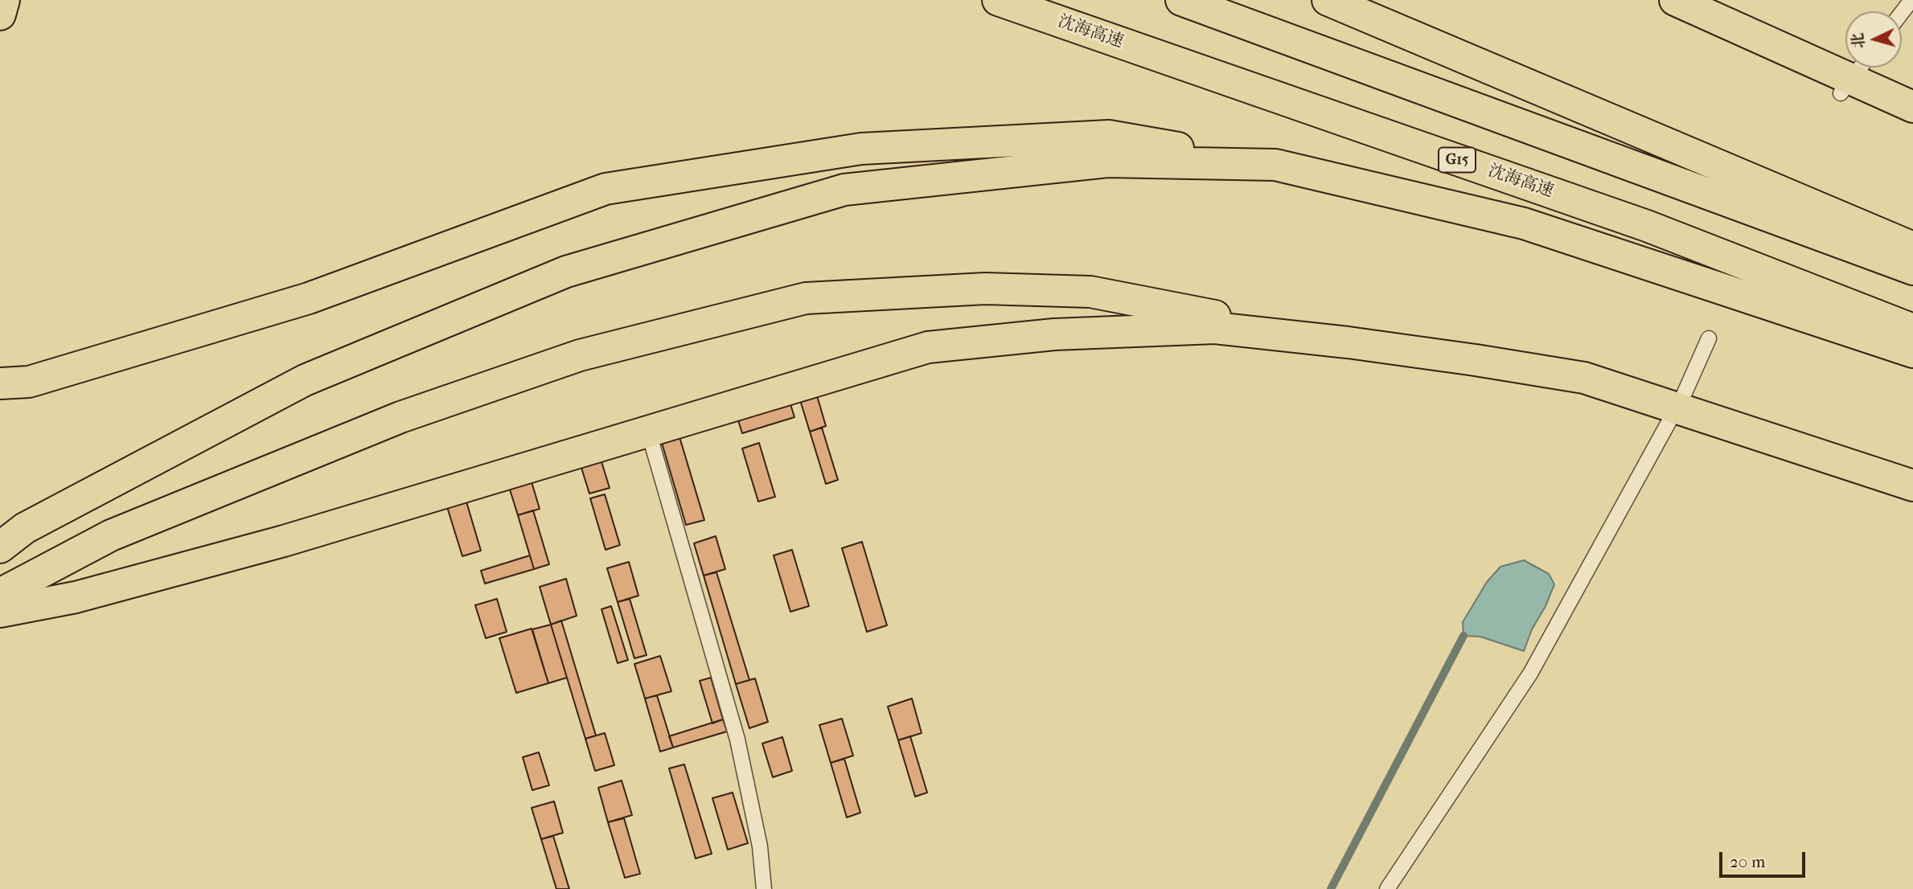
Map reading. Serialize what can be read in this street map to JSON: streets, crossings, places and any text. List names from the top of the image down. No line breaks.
{"streets":{"highway":["沈海高速","G15"]},"scale_bar":"20 m","north":"left"}
